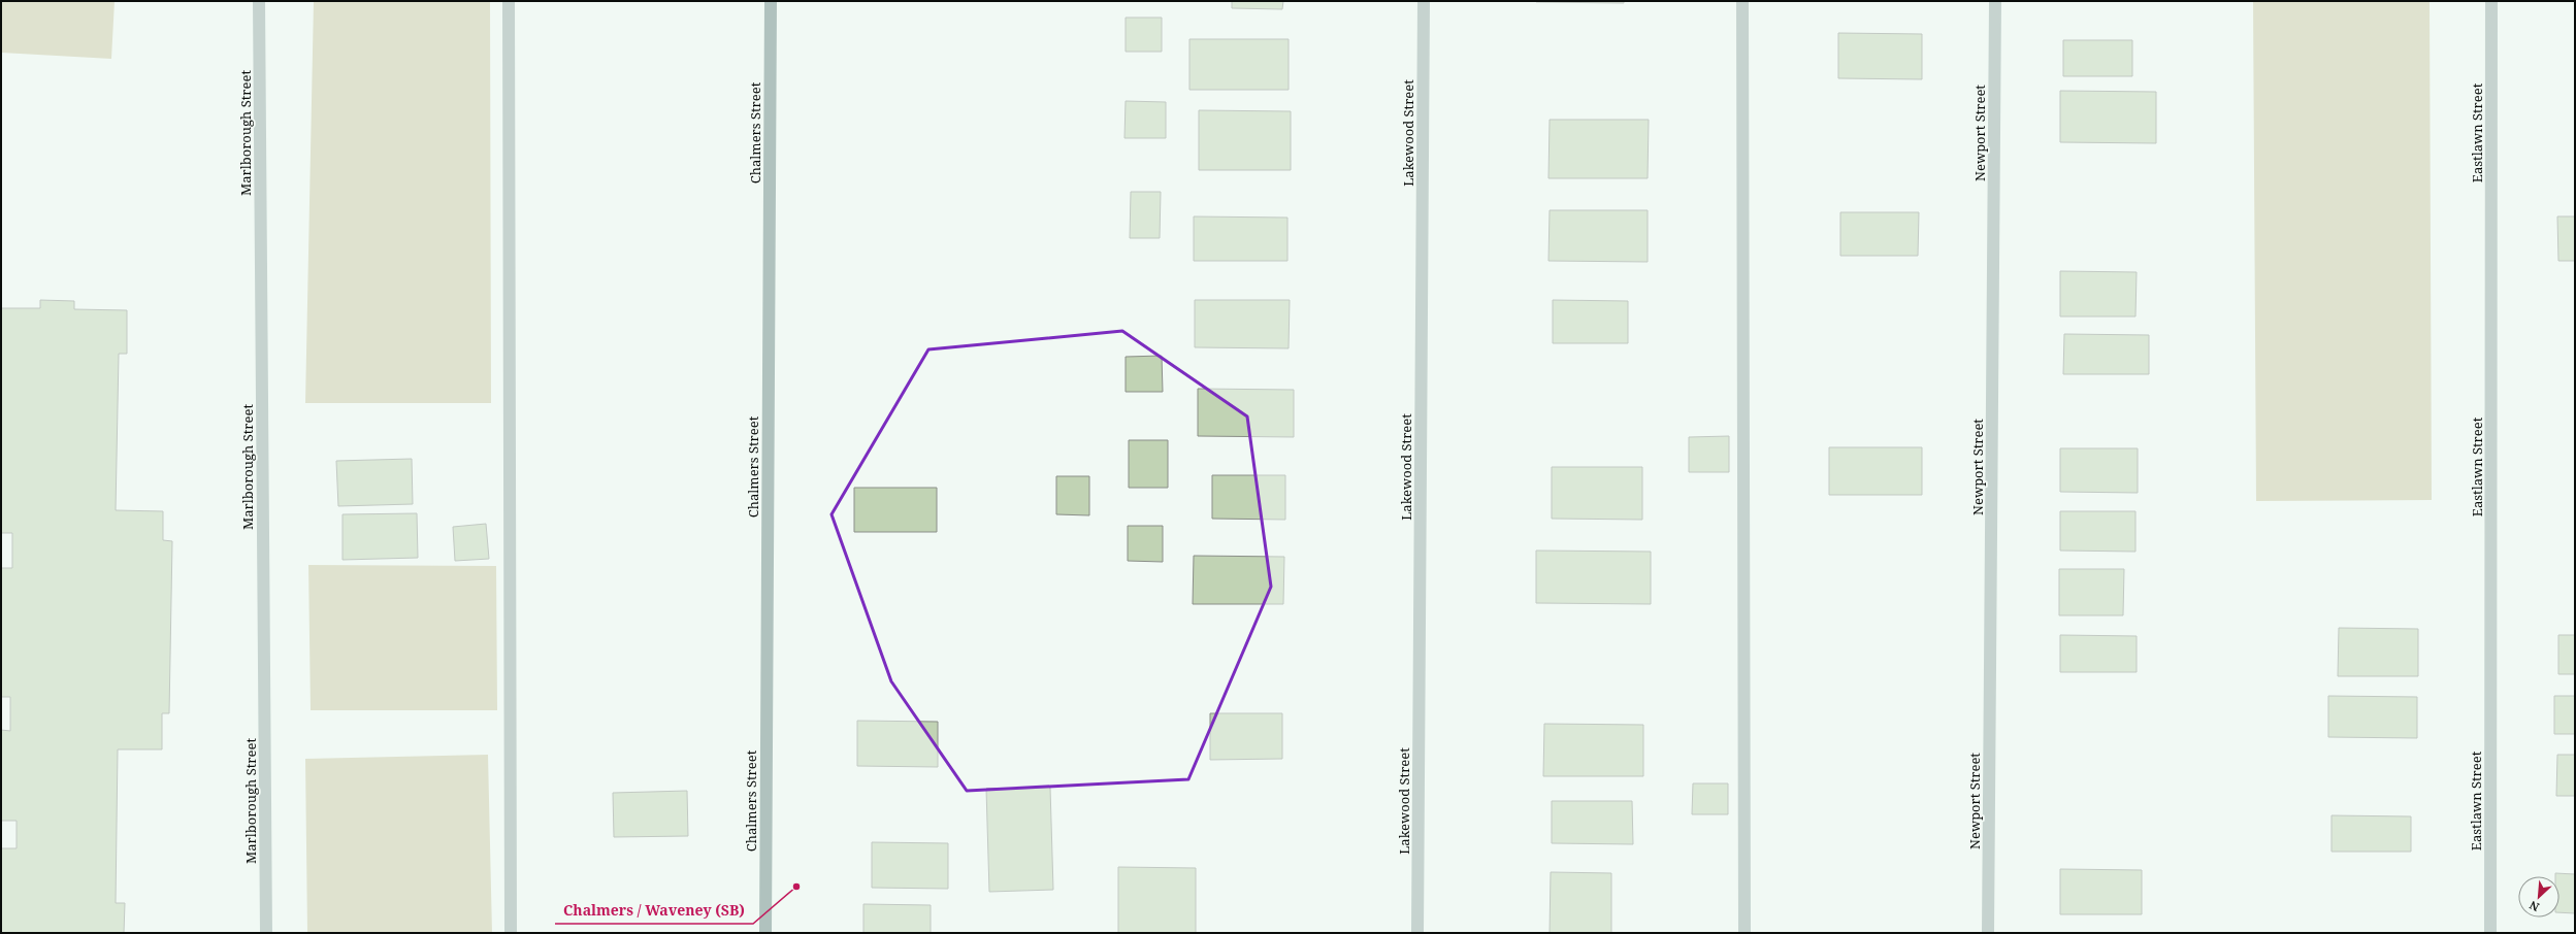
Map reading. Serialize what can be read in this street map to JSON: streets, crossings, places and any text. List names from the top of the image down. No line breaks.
{"streets":{"street":["Marlborough Street","Chalmers Street","Lakewood Street","Newport Street","Eastlawn Street"]},"places":["Chalmers / Waveney (SB)"],"north":"bottom left"}
